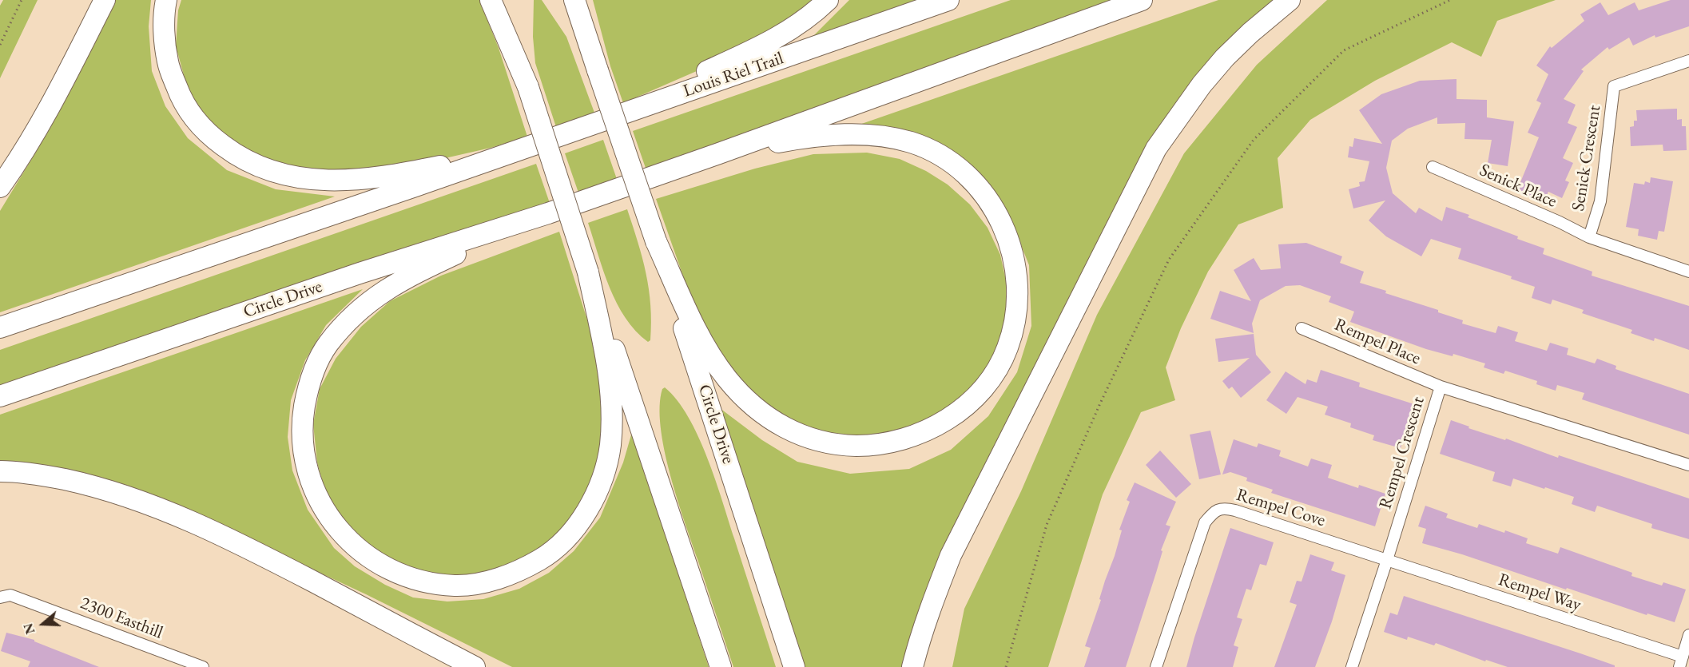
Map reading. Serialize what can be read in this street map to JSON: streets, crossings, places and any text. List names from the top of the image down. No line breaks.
{"streets":{"highway":["Louis Riel Trail","Circle Drive"],"street":["Senick Crescent","Senick Place","Rempel Place","Rempel Crescent","Rempel Cove","Rempel Way","2300 Easthill"]},"crossings":[["Senick Crescent","Senick Place"],["Rempel Place","Rempel Crescent"],["Rempel Crescent","Rempel Cove"],["Rempel Crescent","Rempel Way"],["Rempel Cove","Rempel Way"]],"north":"left"}
